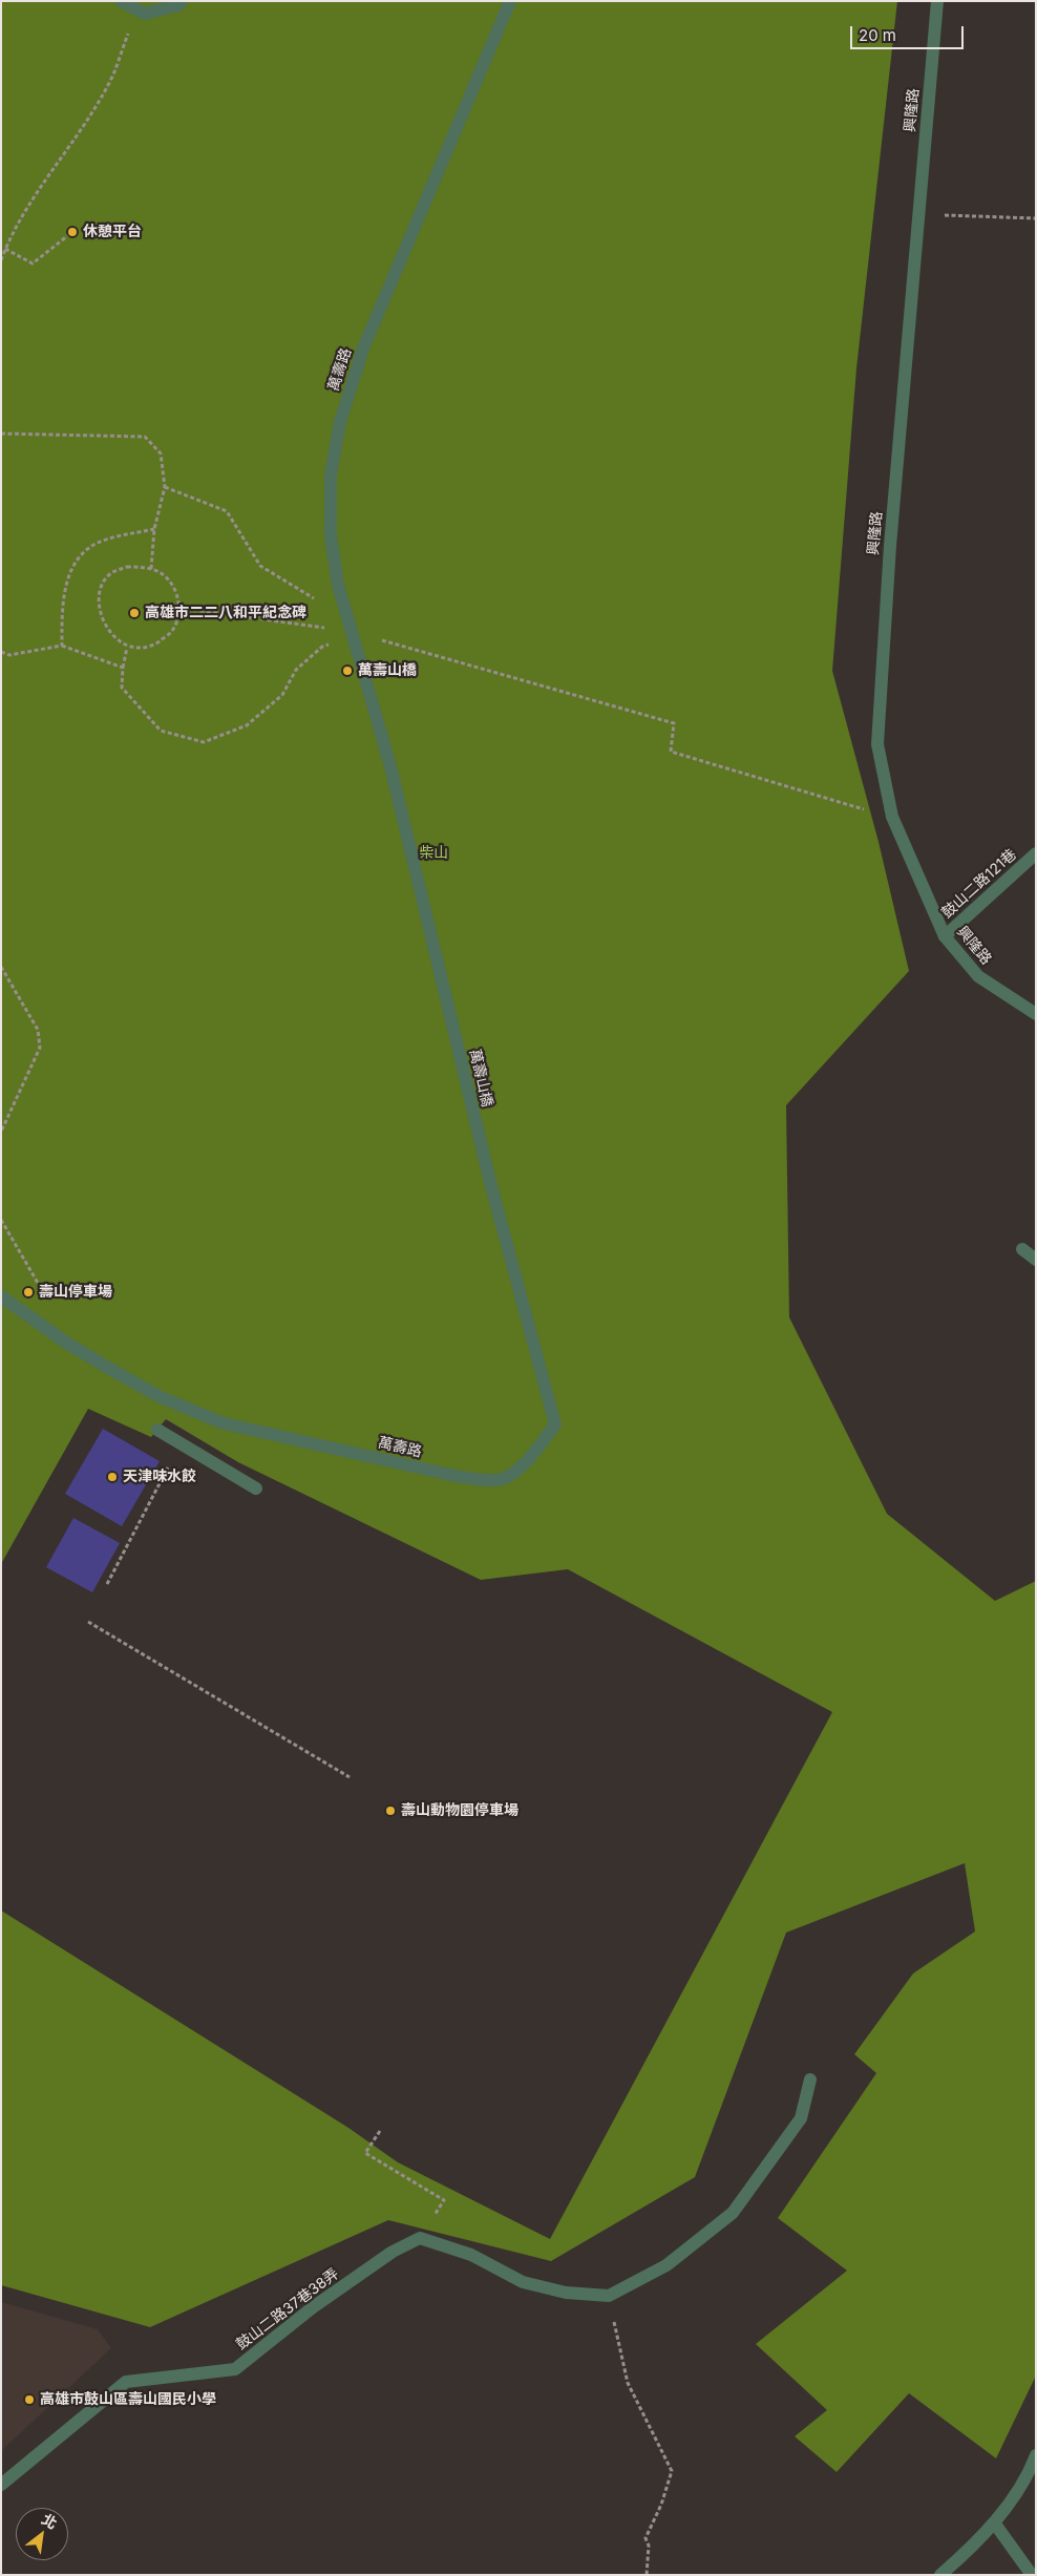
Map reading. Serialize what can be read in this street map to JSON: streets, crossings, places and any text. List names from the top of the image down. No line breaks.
{"streets":{"street":["興隆路","萬壽路","鼓山二路121巷","萬壽山橋","鼓山二路37巷38弄"]},"crossings":[["興隆路","鼓山二路121巷"],["萬壽路","萬壽山橋"]],"parks":["柴山"],"places":["休憩平台","高雄市二二八和平紀念碑","萬壽山橋","壽山停車場","天津味水餃","壽山動物園停車場","高雄市鼓山區壽山國民小學"],"scale_bar":"20 m","north":"top right"}
